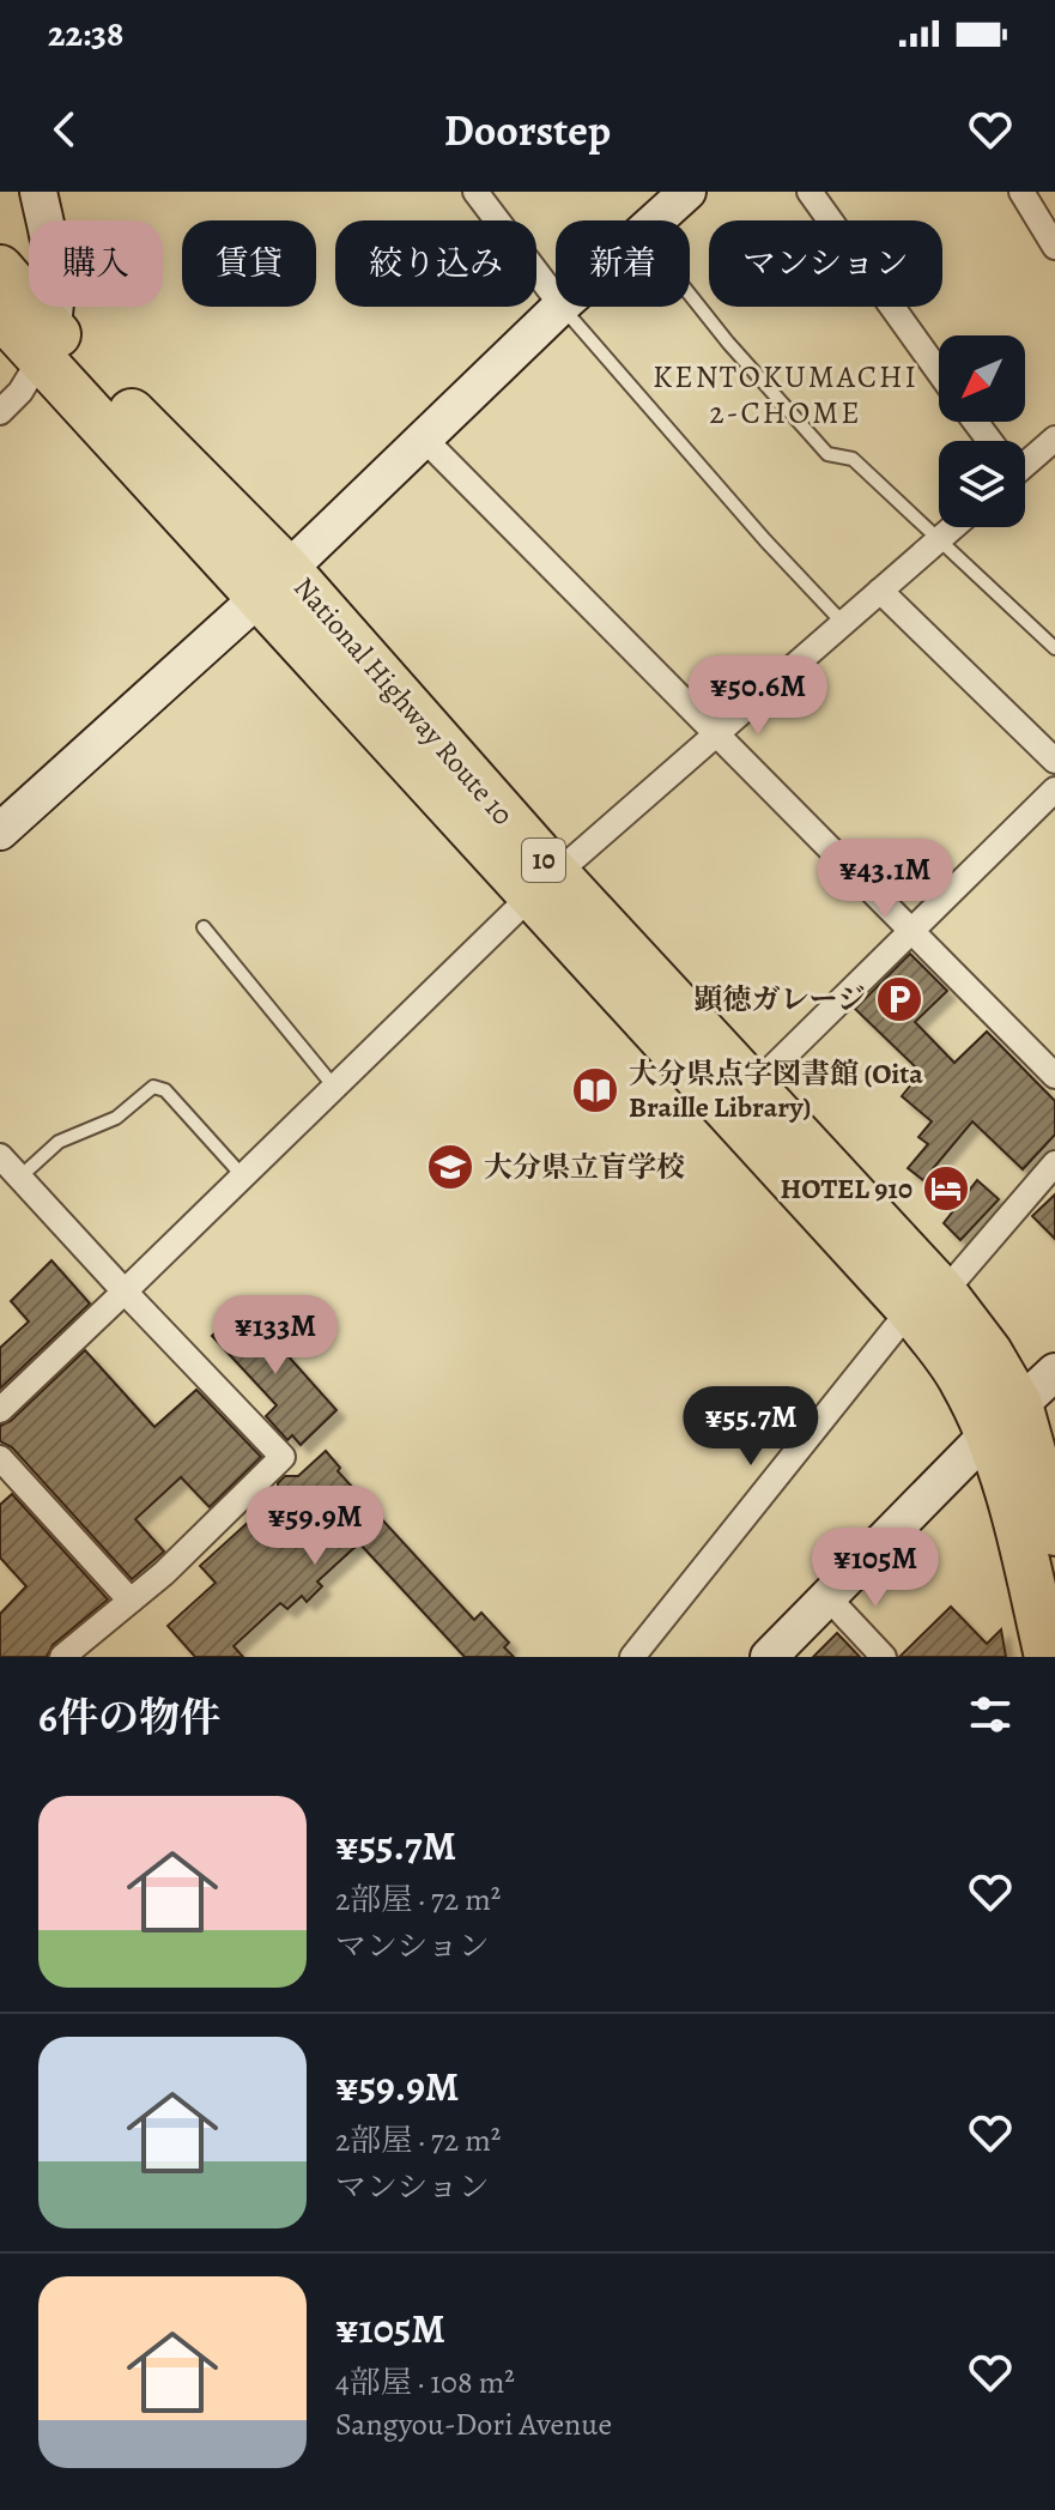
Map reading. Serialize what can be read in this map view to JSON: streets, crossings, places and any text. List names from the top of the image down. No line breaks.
{"streets":{"highway":["National Highway Route 10","10"]},"crossings":[["National Highway Route 10","10"]],"districts":["KENTOKUMACHI 2-CHOME"],"places":{"parking":["顕徳ガレージ"],"library":["大分県点字図書館 (Oita Braille Library)"],"school or university":["大分県立盲学校"],"hotel":["HOTEL 910"]},"north":"bottom left","page":{"status":"22:38","header":"Doorstep","chip":["購入","賃貸","絞り込み","新着","マンション"],"price":["¥50.6M","¥43.1M","¥133M","¥55.7M","¥59.9M","¥105M"],"heading":"6件の物件","list":[{"name":"¥55.7M","note":"2部屋 · 72 m² · マンション"},{"name":"¥59.9M","note":"2部屋 · 72 m² · マンション"},{"name":"¥105M","note":"4部屋 · 108 m² · Sangyou-Dori Avenue"}]}}
